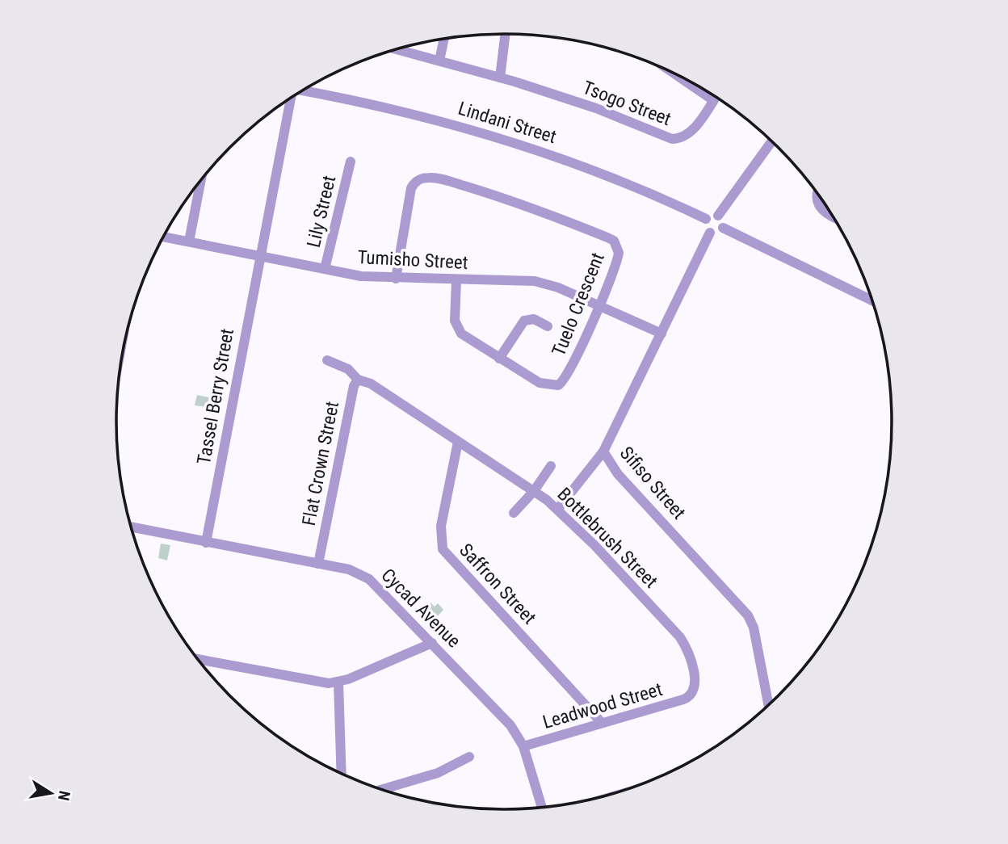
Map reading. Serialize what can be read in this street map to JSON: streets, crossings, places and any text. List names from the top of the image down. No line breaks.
{"streets":{"street":["Tsogo Street","Lindani Street","Lily Street","Tumisho Street","Tuelo Crescent","Tassel Berry Street","Flat Crown Street","Sifiso Street","Bottlebrush Street","Saffron Street","Cycad Avenue","Leadwood Street"]},"crossings":[["Lindani Street","Sifiso Street"],["Lily Street","Tumisho Street"],["Tumisho Street","Tuelo Crescent"],["Tumisho Street","Tassel Berry Street"],["Tumisho Street","Sifiso Street"],["Tassel Berry Street","Cycad Avenue"],["Flat Crown Street","Bottlebrush Street"],["Flat Crown Street","Cycad Avenue"],["Bottlebrush Street","Saffron Street"],["Bottlebrush Street","Leadwood Street"],["Saffron Street","Leadwood Street"],["Cycad Avenue","Leadwood Street"]],"north":"right"}
